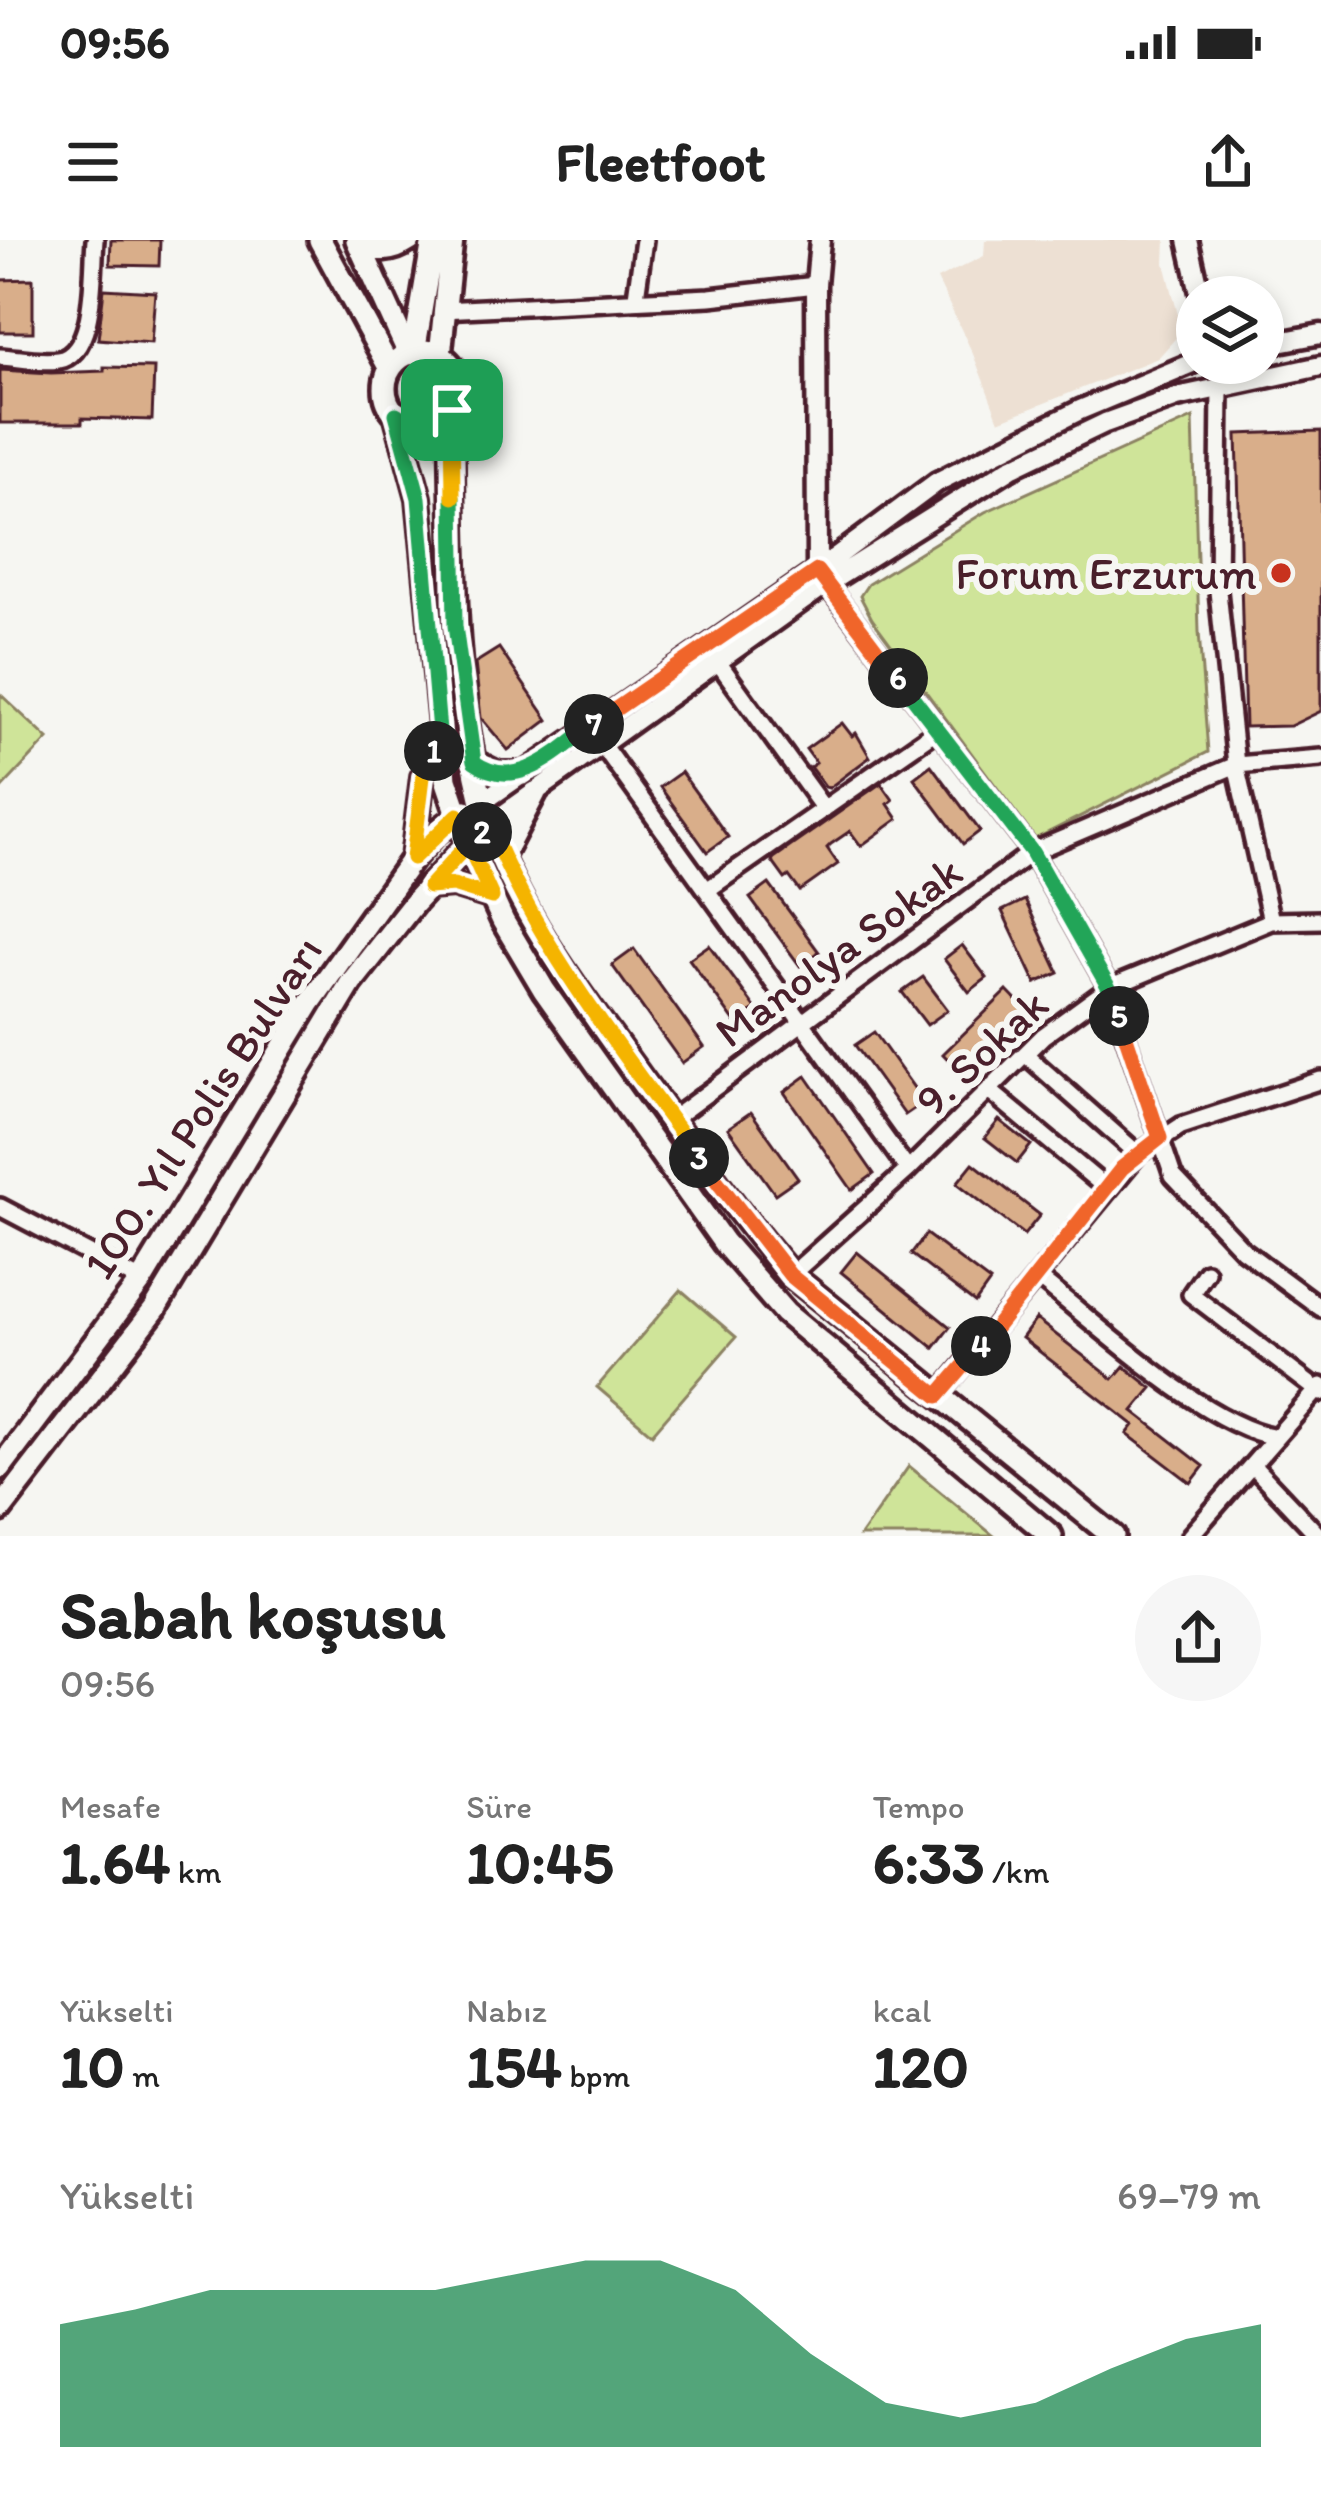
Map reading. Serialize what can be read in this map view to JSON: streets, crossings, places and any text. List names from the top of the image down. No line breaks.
{"streets":{"main road":["100. Yıl Polis Bulvarı"],"street":["Manolya Sokak","9. Sokak"]},"places":["Forum Erzurum"],"page":{"status":"09:56","header":"Fleetfoot","pins":["6","7","1","2","5","3","4"],"heading":["Sabah koşusu","09:56"],"stats":[["Mesafe","1.64 km"],["Süre","10:45"],["Tempo","6:33 /km"],["Yükselti","10 m"],["Nabız","154 bpm"],["kcal","120"]],"chart":["Yükselti","69–79 m"]}}
